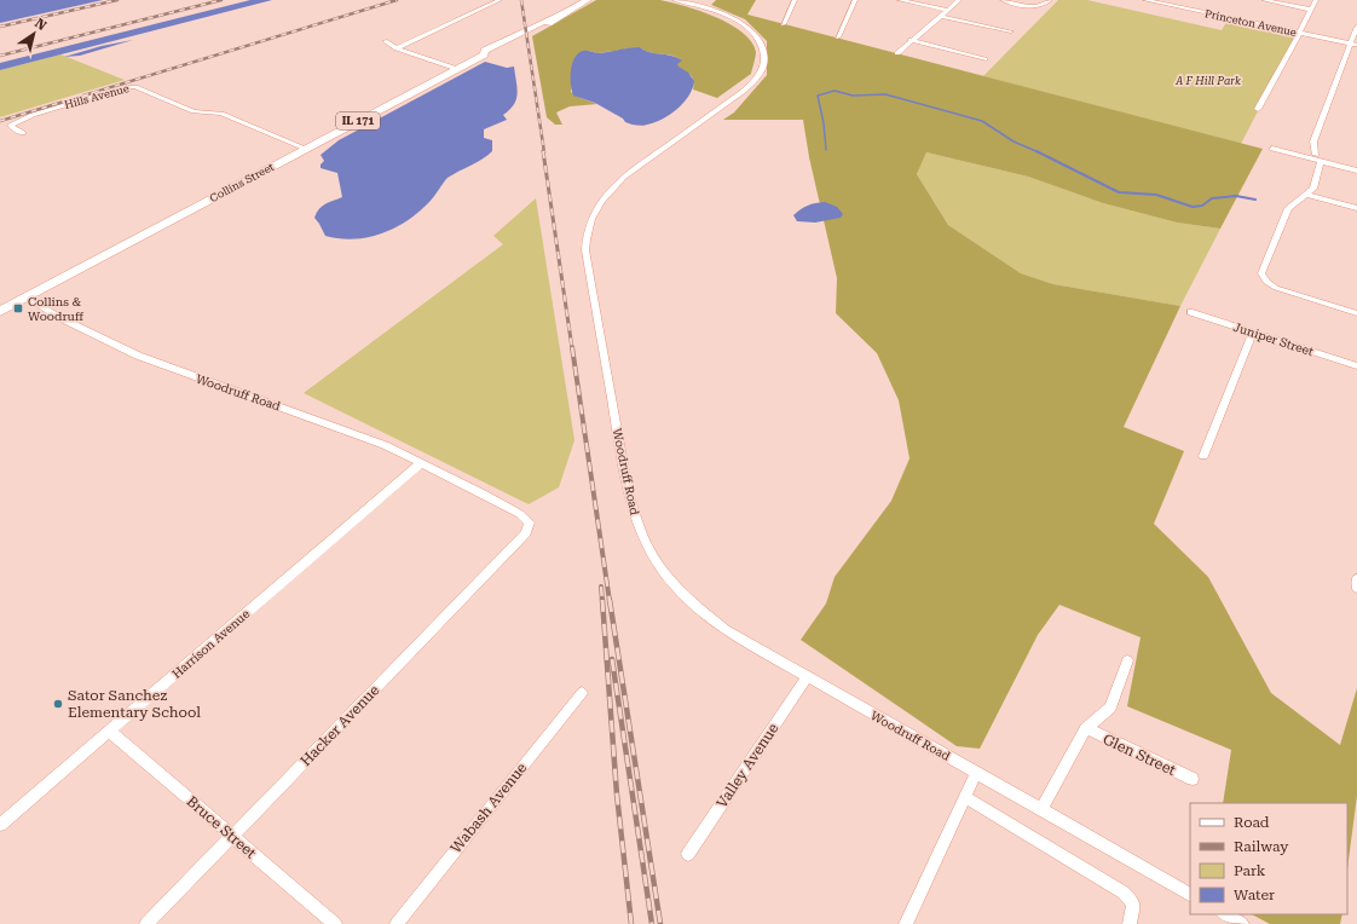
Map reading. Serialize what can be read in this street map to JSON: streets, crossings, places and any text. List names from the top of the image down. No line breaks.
{"streets":{"main road":["IL 171","Collins Street"],"street":["Princeton Avenue","Hills Avenue","Juniper Street","Woodruff Road","Harrison Avenue","Hacker Avenue","Glen Street","Valley Avenue","Wabash Avenue","Bruce Street"]},"crossings":[["Hills Avenue","Collins Street"],["Collins Street","Woodruff Road"],["Woodruff Road","Harrison Avenue"],["Woodruff Road","Hacker Avenue"],["Woodruff Road","Valley Avenue"],["Harrison Avenue","Bruce Street"],["Hacker Avenue","Bruce Street"]],"parks":["A F Hill Park"],"places":{"transit":["Collins & Woodruff"],"other":["Sator Sanchez Elementary School"]},"legend":["Road","Railway","Park","Water"],"north":"top right"}
